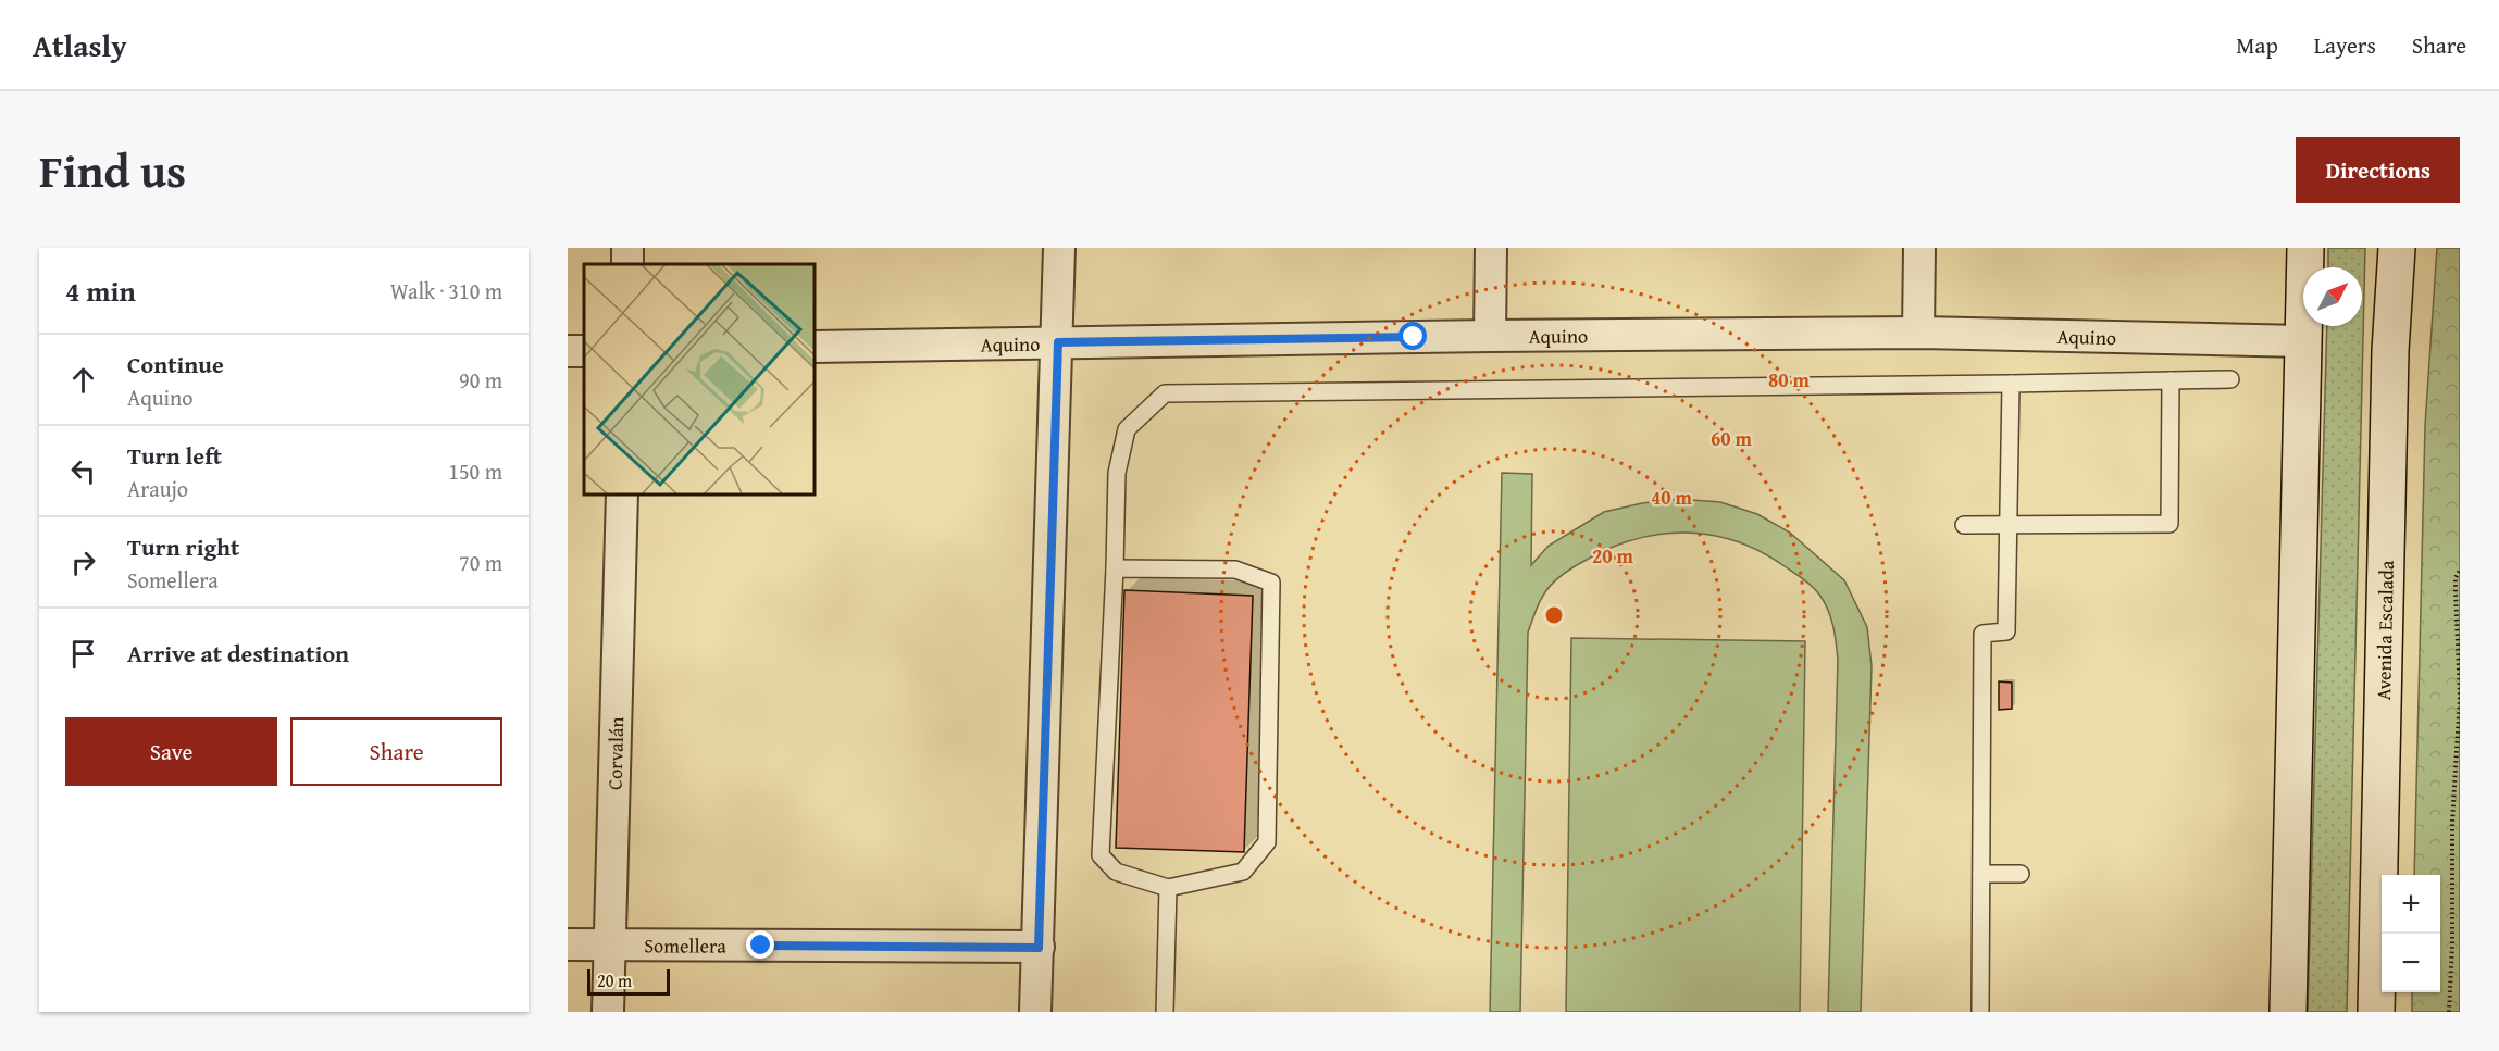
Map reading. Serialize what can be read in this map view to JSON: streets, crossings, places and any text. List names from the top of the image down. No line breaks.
{"streets":{"main road":["Avenida Escalada"],"street":["Aquino","Corvalán","Somellera"]},"crossings":[["Corvalán","Somellera"]],"scale_bar":"20 m","north":"top right","page":{"header":"Atlasly","nav":["Map","Layers","Share"],"title":"Find us","buttons":["Directions",["Save","Share"]],"heading":["4 min","Walk · 310 m"],"list":[["Continue","Aquino","90 m"],["Turn left","Araujo","150 m"],["Turn right","Somellera","70 m"],"Arrive at destination"],"map_buttons":["+","−"],"scale":"20 m"},"rings":["80 m","60 m","40 m","20 m"]}
